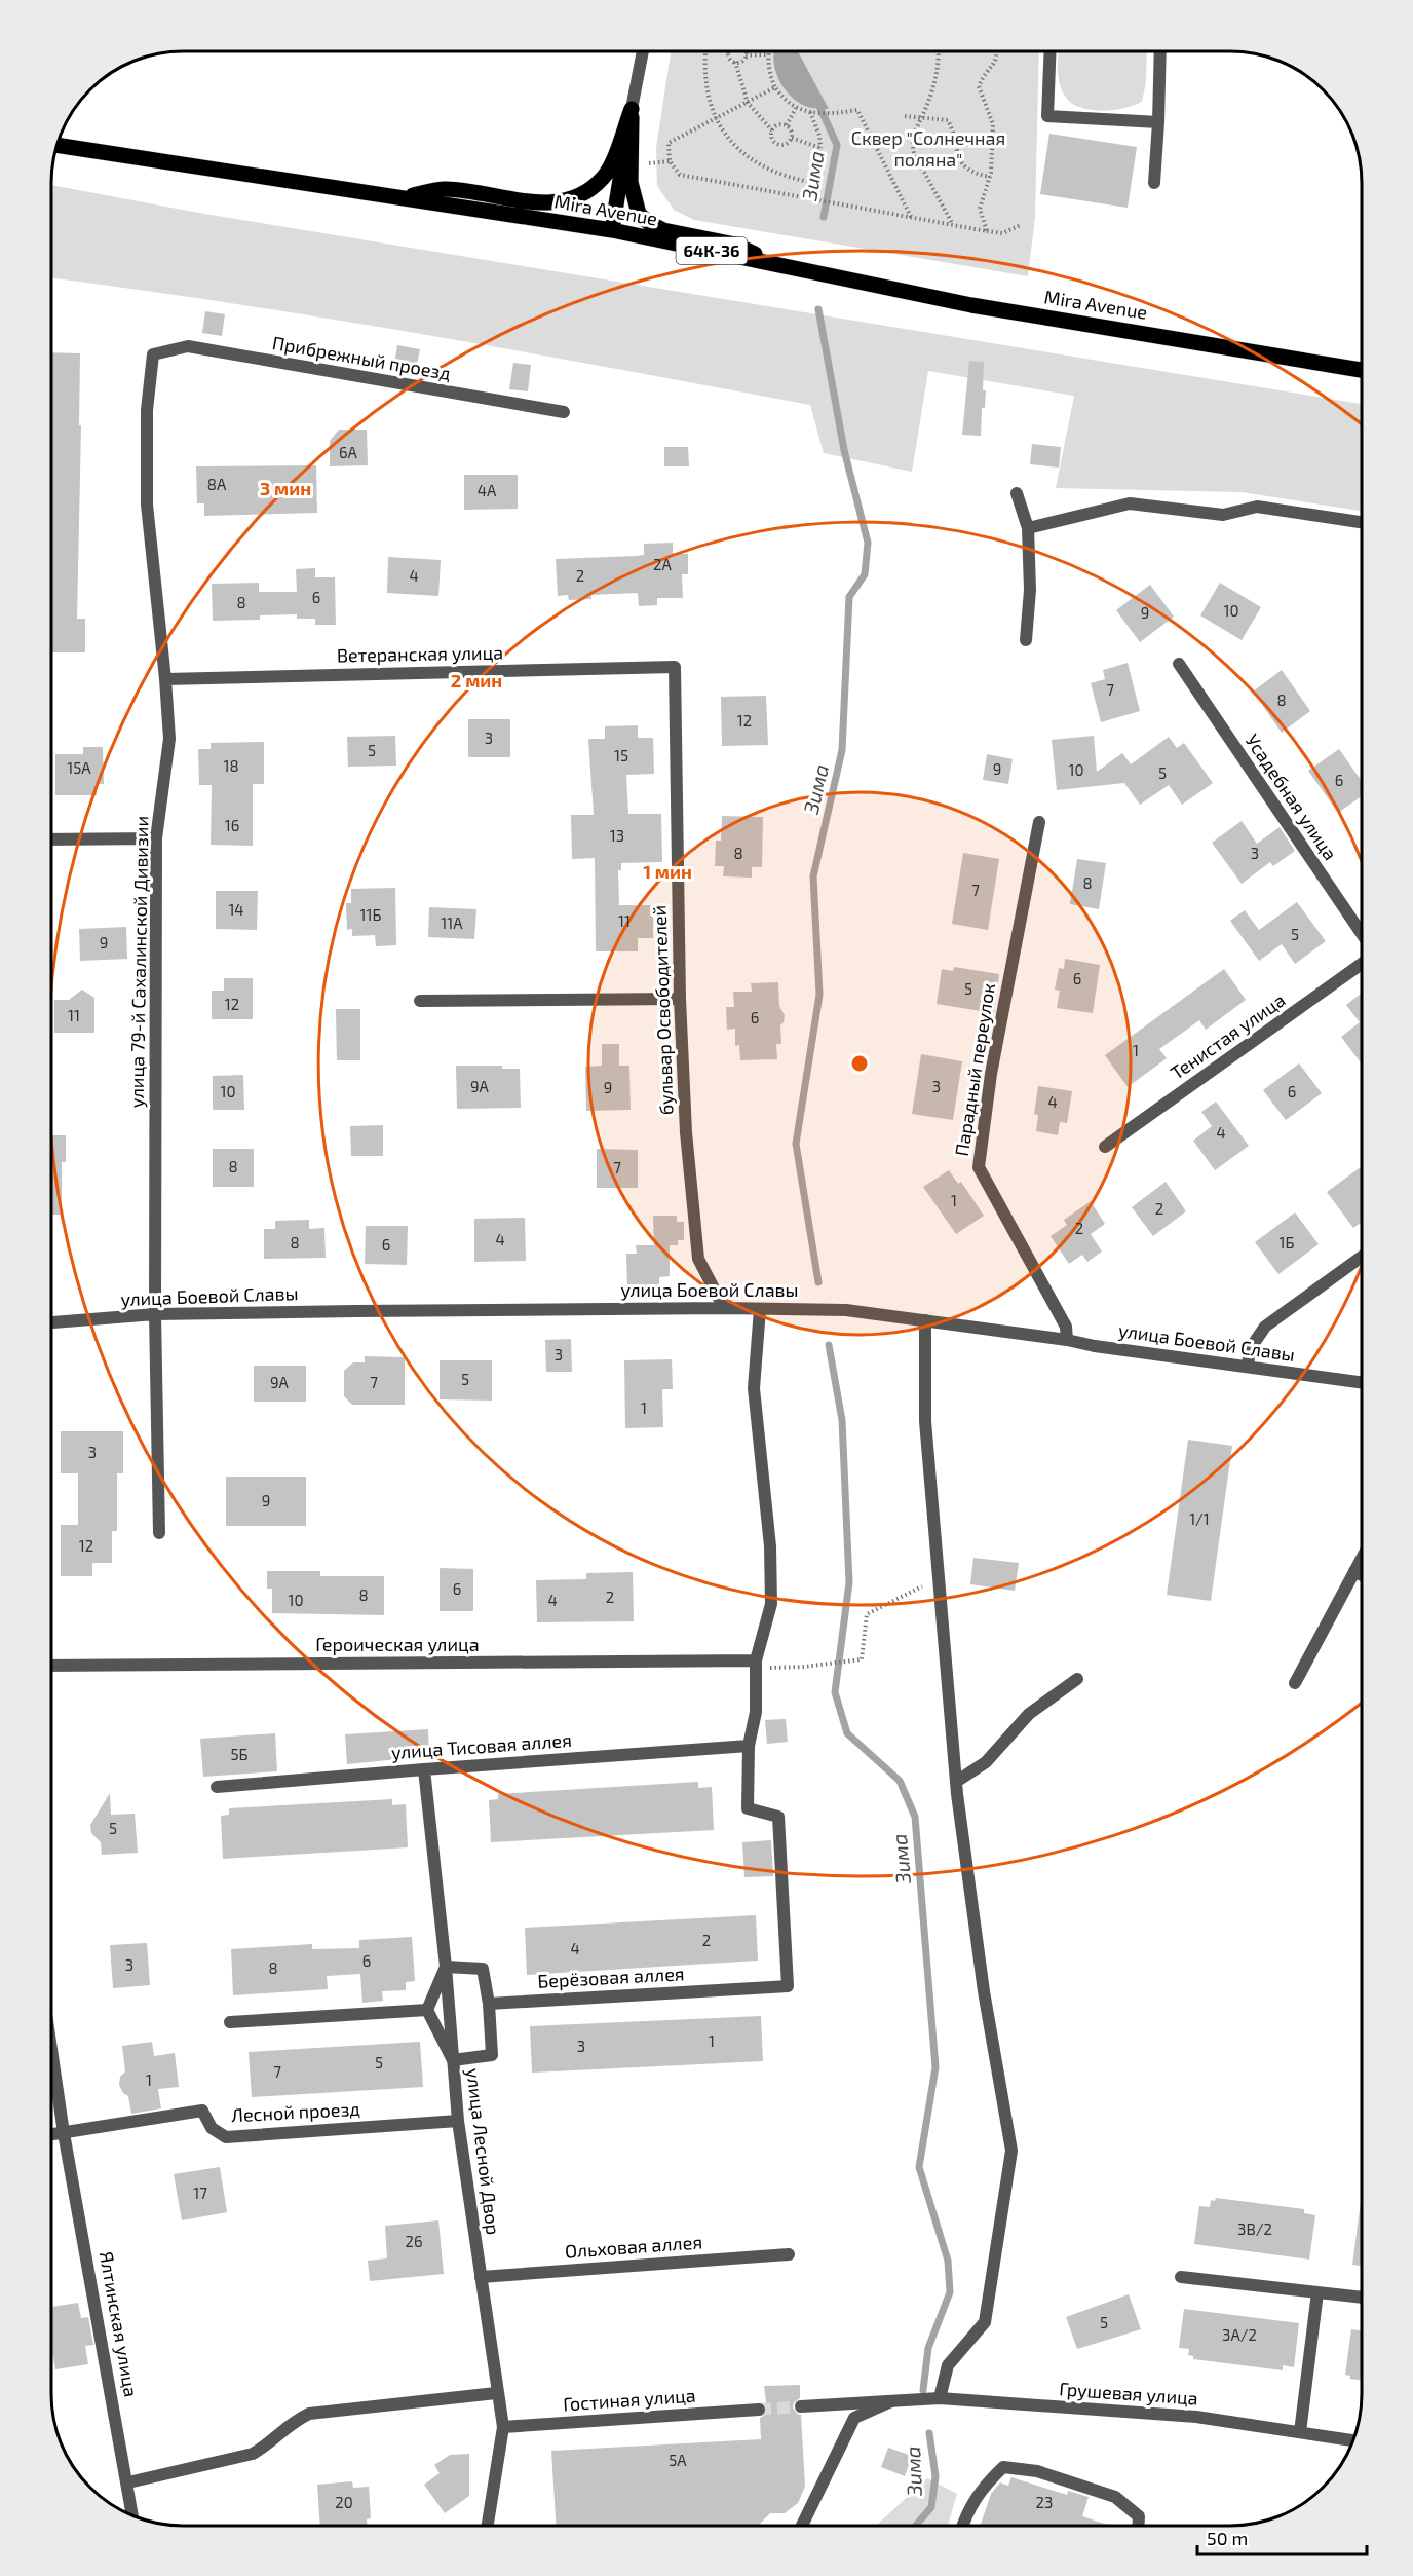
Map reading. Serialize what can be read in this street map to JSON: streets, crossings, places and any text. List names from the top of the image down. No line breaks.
{"streets":{"main road":["Mira Avenue","64К-36"],"street":["Прибрежный проезд","Ветеранская улица","Усадебная улица","улица 79-й Сахалинской Дивизии","бульвар Освободителей","Тенистая улица","Парадный переулок","улица Боевой Славы","Героическая улица","улица Тисовая аллея","Берёзовая аллея","Лесной проезд","улица Лесной Двор","Ольховая аллея","Ялтинская улица","Грушевая улица","Гостиная улица"]},"crossings":[["Прибрежный проезд","улица 79-й Сахалинской Дивизии"],["Ветеранская улица","улица 79-й Сахалинской Дивизии"],["Ветеранская улица","бульвар Освободителей"],["улица 79-й Сахалинской Дивизии","улица Боевой Славы"],["бульвар Освободителей","улица Боевой Славы"],["Парадный переулок","улица Боевой Славы"],["улица Тисовая аллея","Берёзовая аллея"],["улица Тисовая аллея","улица Лесной Двор"],["Лесной проезд","улица Лесной Двор"],["Лесной проезд","Ялтинская улица"],["улица Лесной Двор","Ольховая аллея"],["улица Лесной Двор","Гостиная улица"]],"water":["Зима"],"parks":["Сквер \"Солнечная поляна\""],"house_numbers":["6А","8А","4А","2А","4","2","6","8","10","9","7","8","12","3","5","15","18","15А","9","10","5","6","16","13","8","3","8","7","14","11Б","11","11А","5","9","6","5","12","11","6","1","9А","3","9","10","6","4","4","8","7","1","2","2","4","8","1Б","6","3","5","9А","7","1","3","9","1/1","12","6","8","2","10","4","5Б","5","2","4","6","3","8","1","3","5","7","1","17","3В/2","26","5","3А/2","5А","20","23"],"scale_bar":"50 m","rings":["3 мин","2 мин","1 мин"]}
